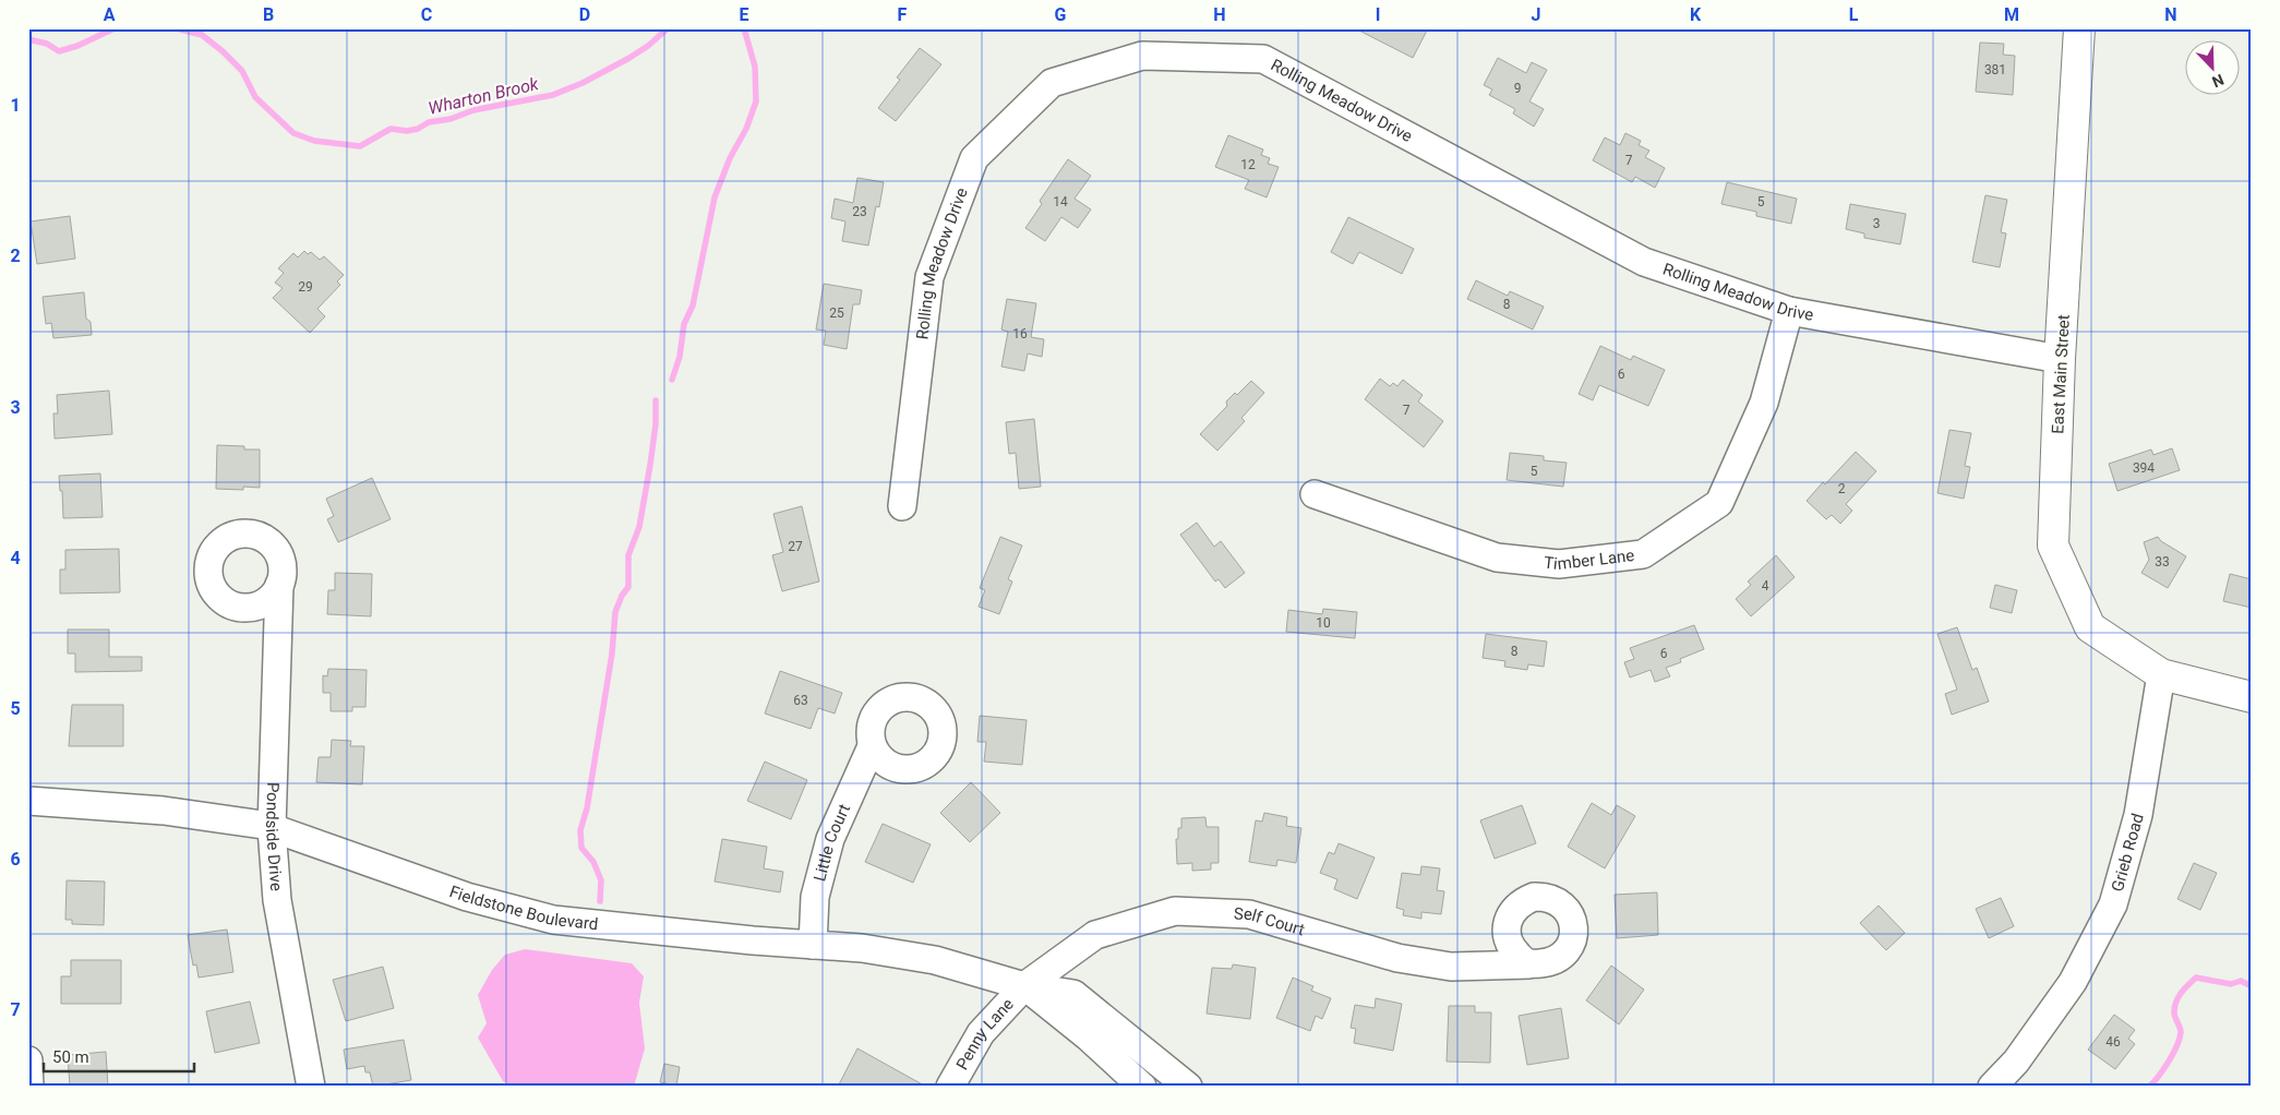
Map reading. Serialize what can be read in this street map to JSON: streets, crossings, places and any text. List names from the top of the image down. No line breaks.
{"streets":{"main road":["East Main Street"],"street":["Rolling Meadow Drive","Timber Lane","Pondside Drive","Little Court","Grieb Road","Fieldstone Boulevard","Self Court","Penny Lane"]},"crossings":[["Rolling Meadow Drive","East Main Street"],["Rolling Meadow Drive","Timber Lane"],["East Main Street","Grieb Road"],["Pondside Drive","Fieldstone Boulevard"],["Little Court","Fieldstone Boulevard"],["Fieldstone Boulevard","Self Court"],["Fieldstone Boulevard","Penny Lane"],["Self Court","Penny Lane"]],"water":["Wharton Brook"],"house_numbers":["381","9","7","12","14","5","23","3","29","8","25","16","6","7","394","5","2","27","33","4","10","8","6","63","46"],"scale_bar":"50 m","north":"bottom right","grid":{"columns":["A","B","C","D","E","F","G","H","I","J","K","L","M","N"],"rows":["1","2","3","4","5","6","7"]}}
